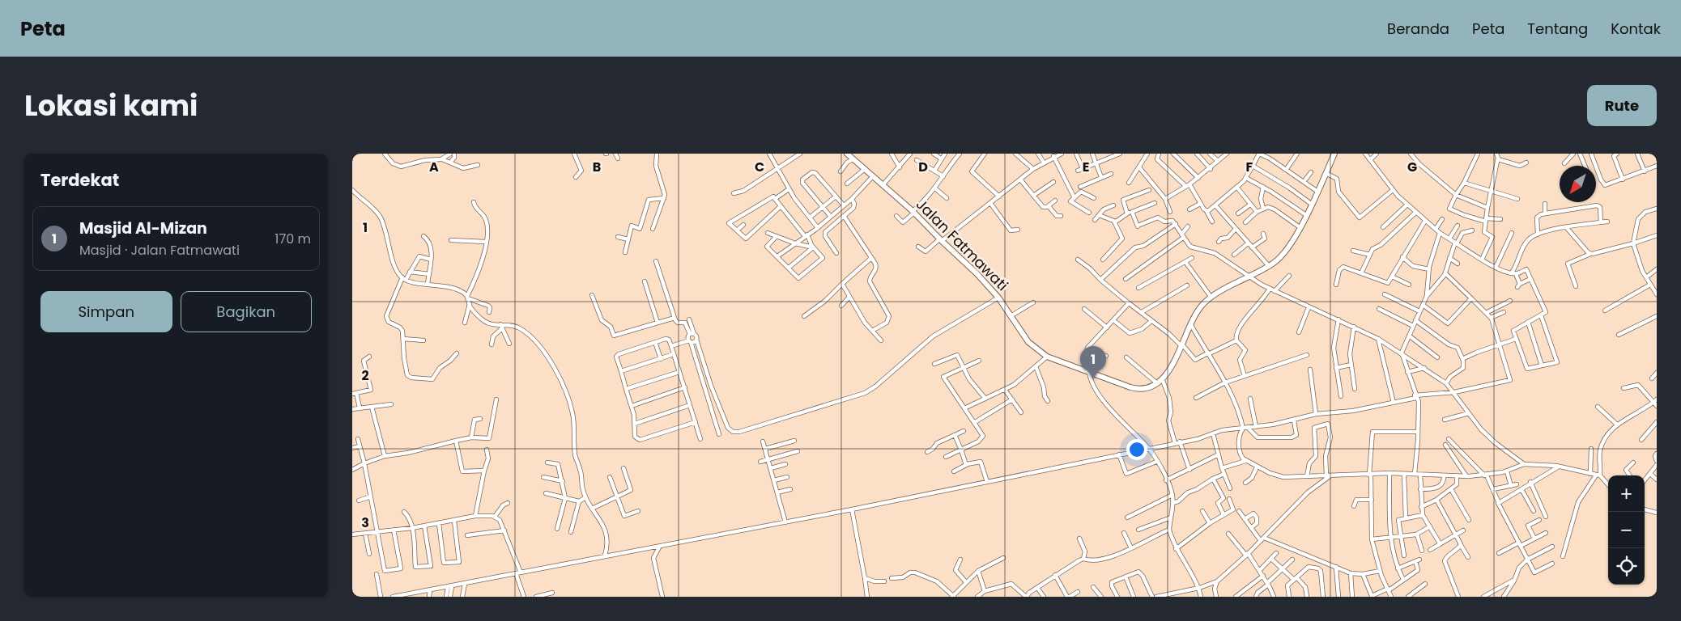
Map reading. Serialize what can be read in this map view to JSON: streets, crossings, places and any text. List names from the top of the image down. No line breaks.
{"streets":{"street":["Jalan Fatmawati"]},"north":"bottom left","page":{"header":"Peta","nav":["Beranda","Peta","Tentang","Kontak"],"title":"Lokasi kami","buttons":["Rute",["Simpan","Bagikan"]],"heading":"Terdekat","list":[{"mark":"1","name":"Masjid Al-Mizan","note":"Masjid · Jalan Fatmawati","value":"170 m"}],"pins":"1","map_buttons":["+","−"]},"grid":{"columns":["A","B","C","D","E","F","G"],"rows":["1","2","3"]}}
